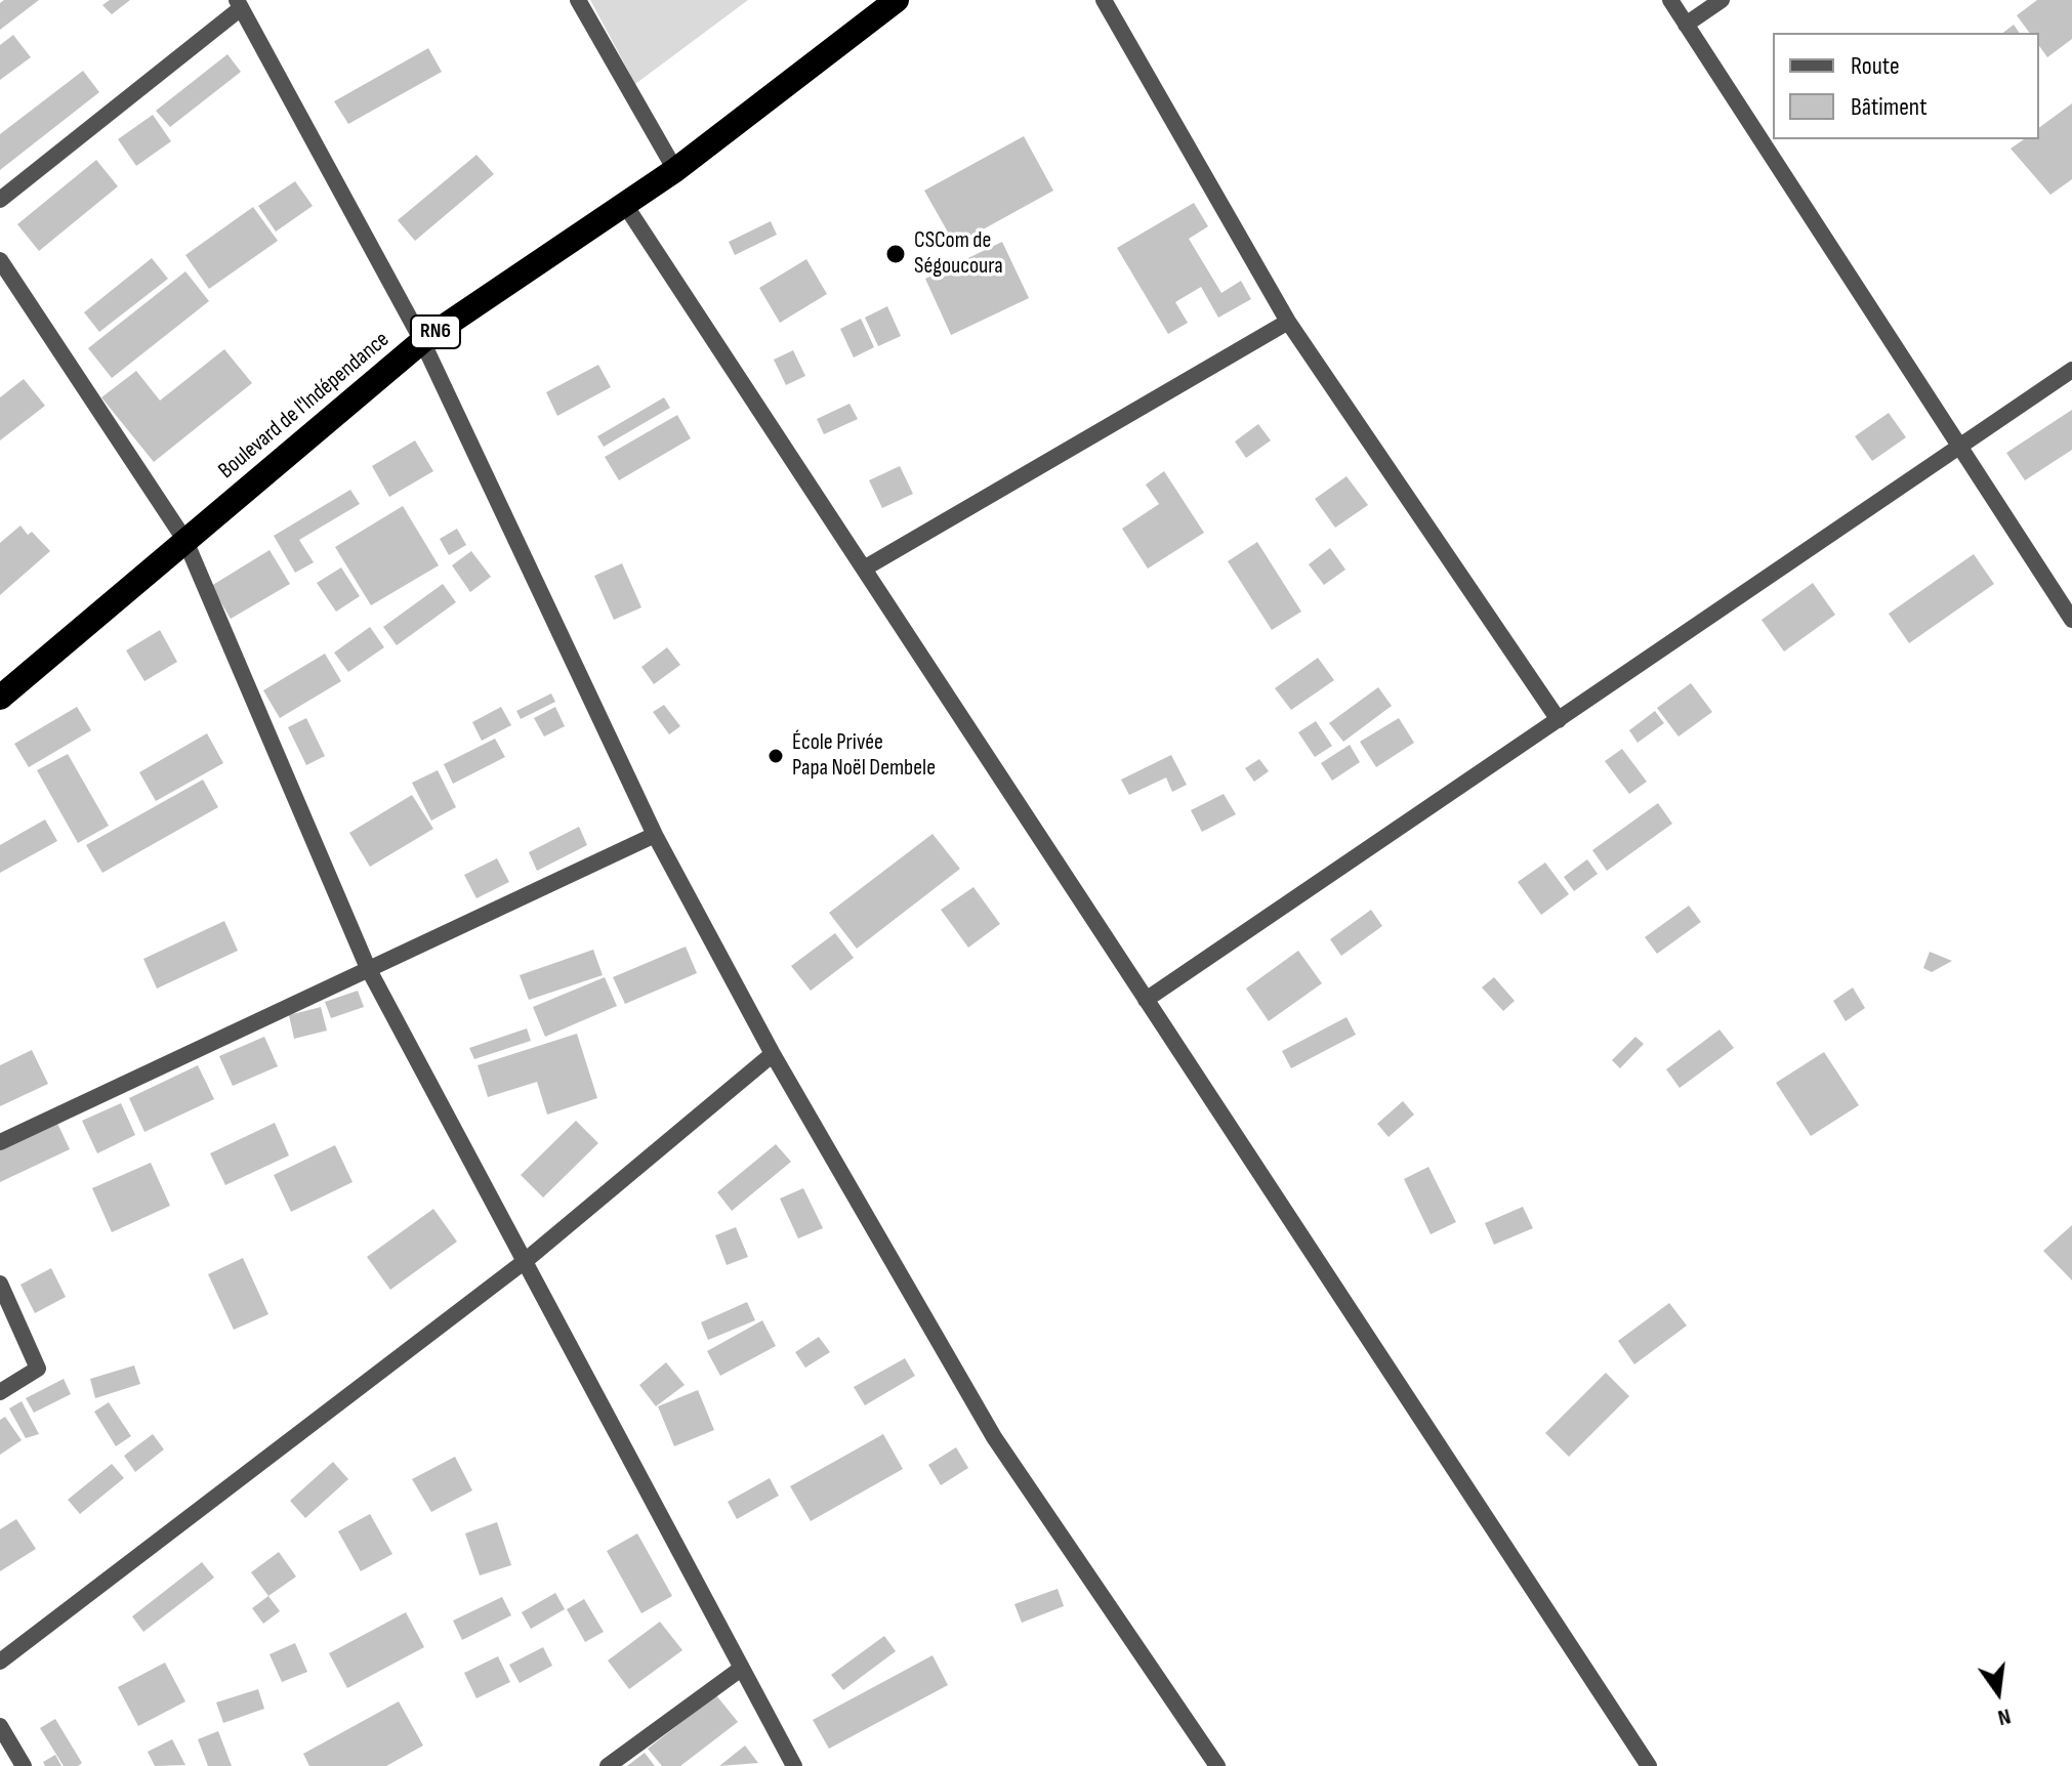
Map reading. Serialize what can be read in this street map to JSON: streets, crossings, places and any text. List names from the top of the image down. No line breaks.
{"streets":{"highway":["RN6","Boulevard de l'Indépendance"]},"places":["CSCom de Ségoucoura","École Privée Papa Noël Dembele"],"legend":["Route","Bâtiment"],"north":"bottom"}
